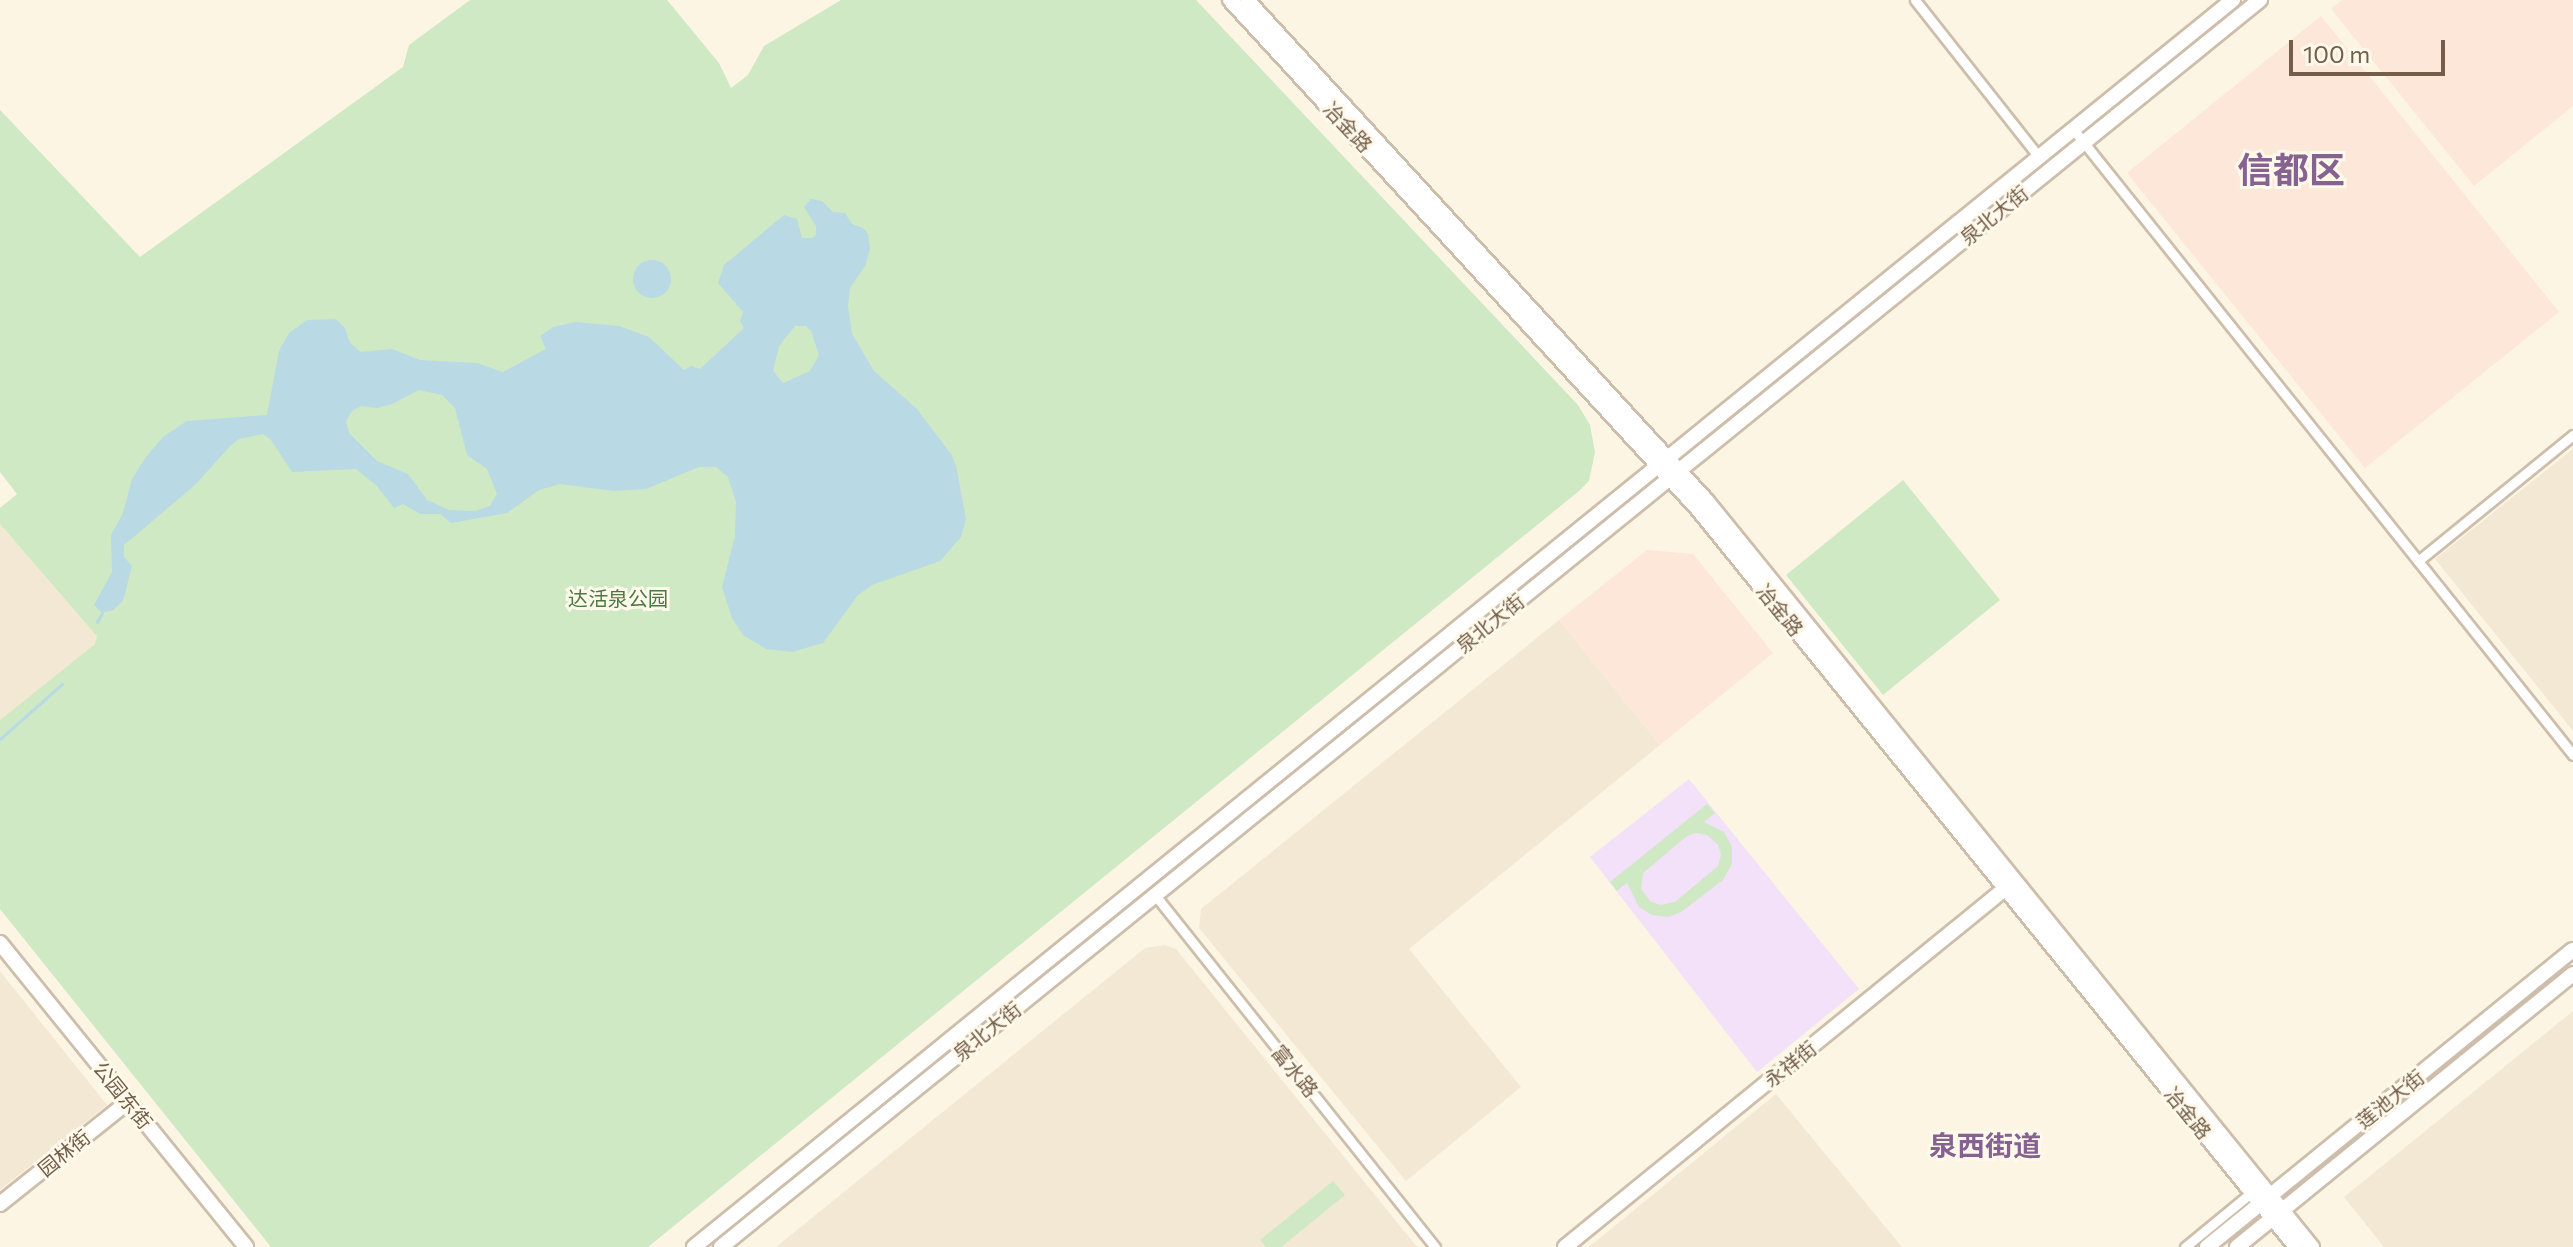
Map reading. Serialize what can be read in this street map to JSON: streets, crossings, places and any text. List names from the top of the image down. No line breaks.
{"streets":{"main road":["冶金路","泉北大街","永祥街","公园东街","莲池大街","园林街"],"street":["富水路"]},"crossings":[["冶金路","泉北大街"],["冶金路","永祥街"],["冶金路","莲池大街"],["泉北大街","富水路"],["公园东街","园林街"]],"districts":["信都区","泉西街道"],"parks":["达活泉公园"],"scale_bar":"100 m"}
